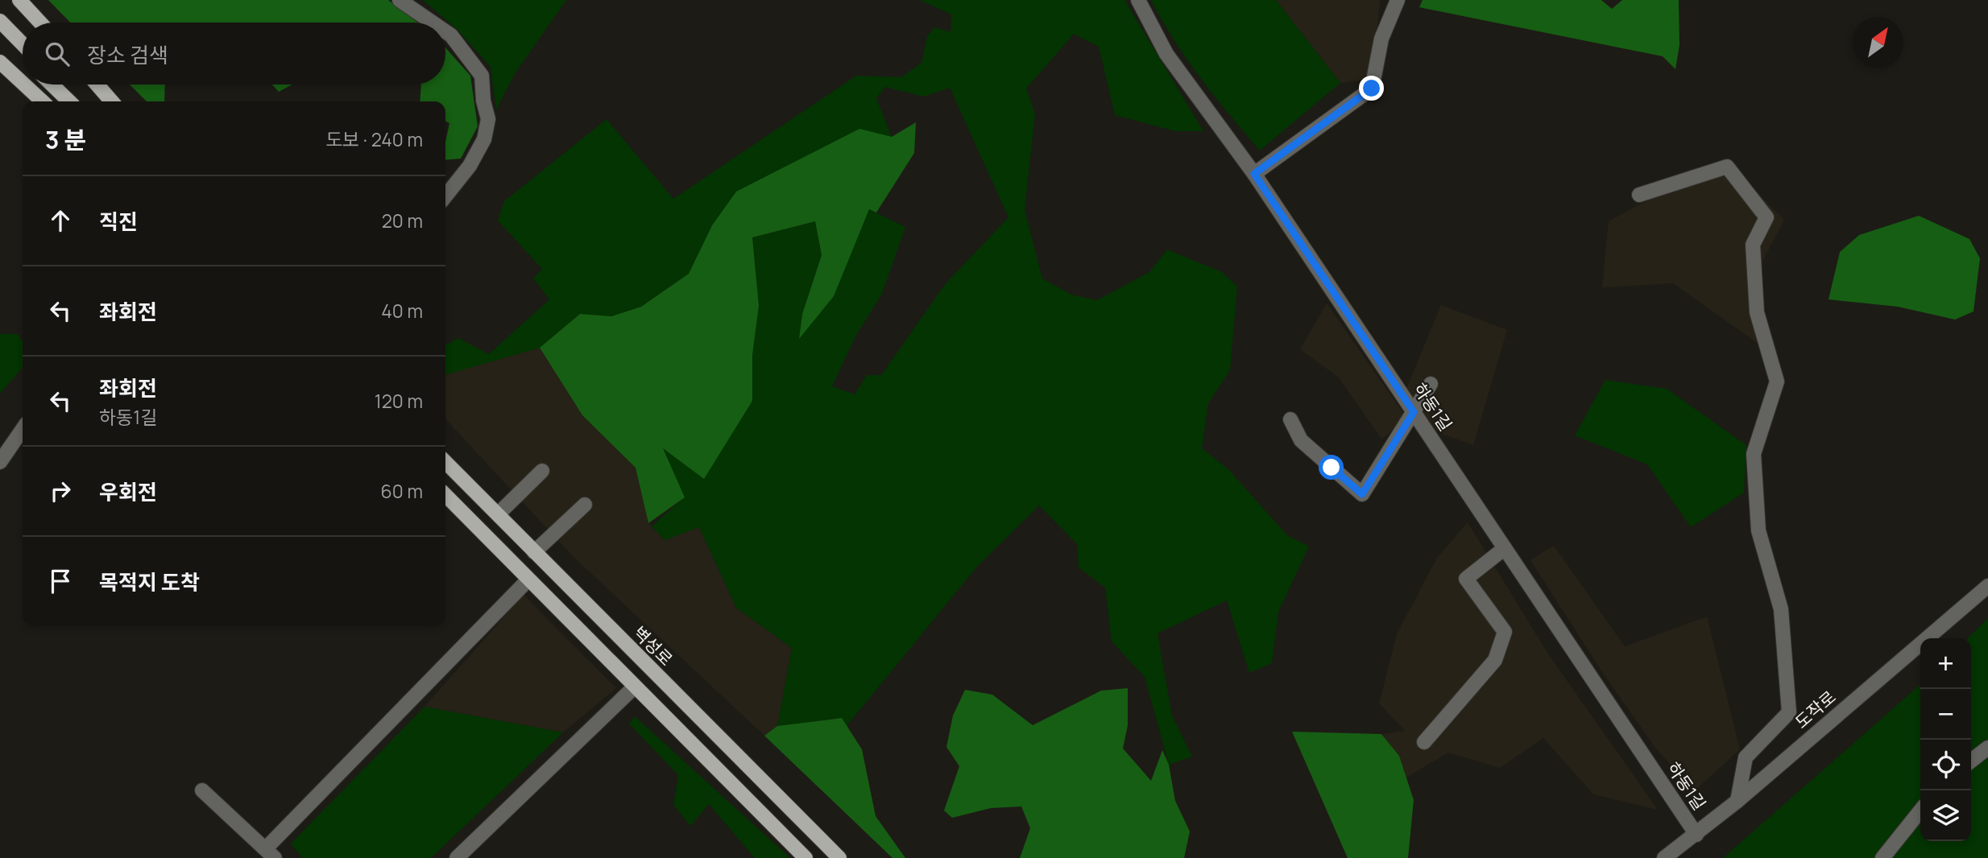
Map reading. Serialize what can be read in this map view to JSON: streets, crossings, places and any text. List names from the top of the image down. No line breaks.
{"streets":{"main road":["벽성로"],"street":["하동1길","도작로"]},"crossings":[["하동1길","도작로"]],"north":"top right","page":{"search":"장소 검색","heading":["3 분","도보 · 240 m"],"list":[["직진","20 m"],["좌회전","40 m"],["좌회전","하동1길","120 m"],["우회전","60 m"],"목적지 도착"],"map_buttons":["+","−"]}}
